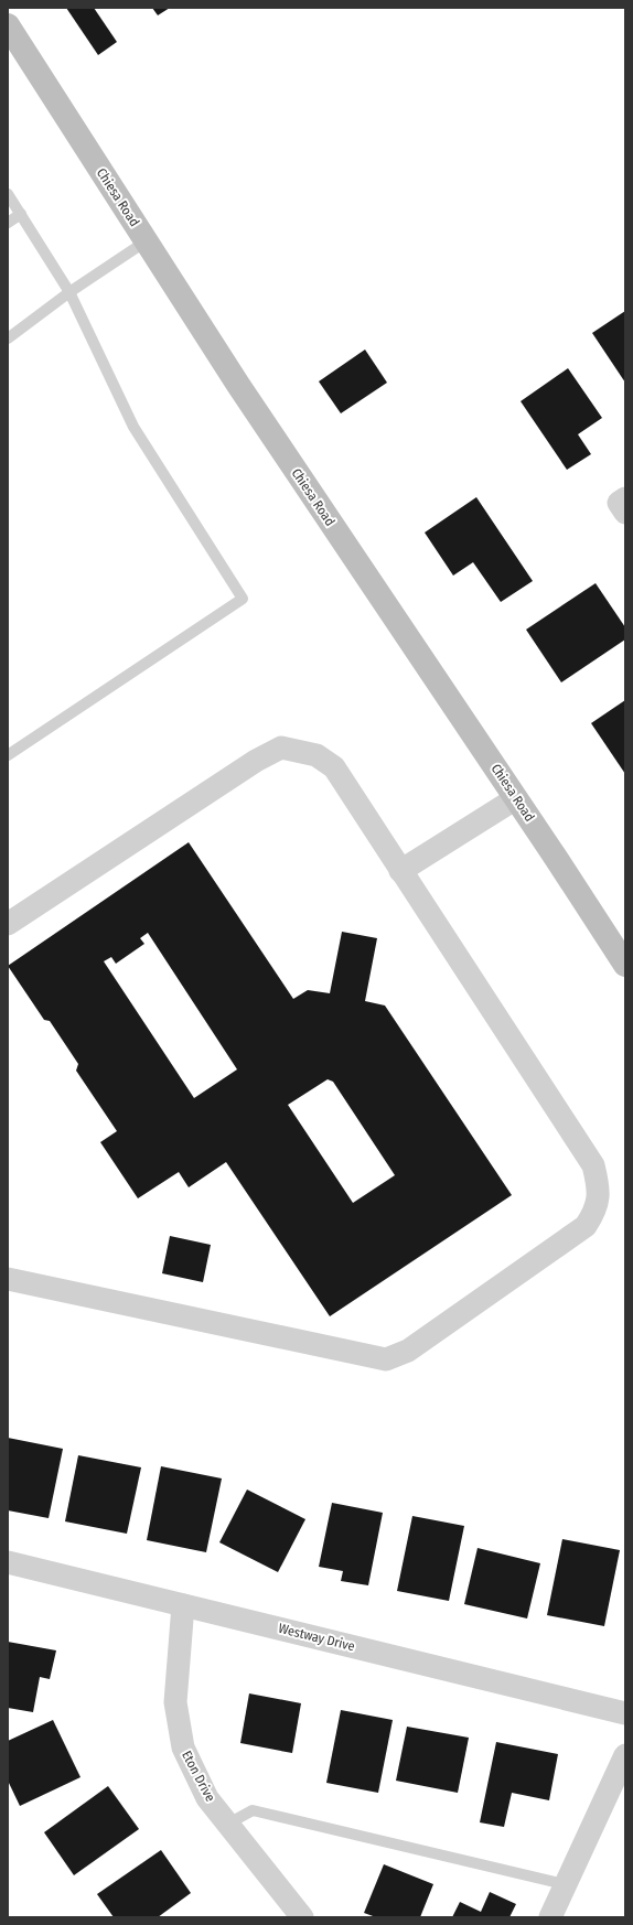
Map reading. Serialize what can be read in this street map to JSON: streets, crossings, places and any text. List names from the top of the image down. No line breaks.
{"streets":{"main road":["Chiesa Road"],"street":["Westway Drive","Eton Drive"]},"crossings":[["Westway Drive","Eton Drive"]]}
